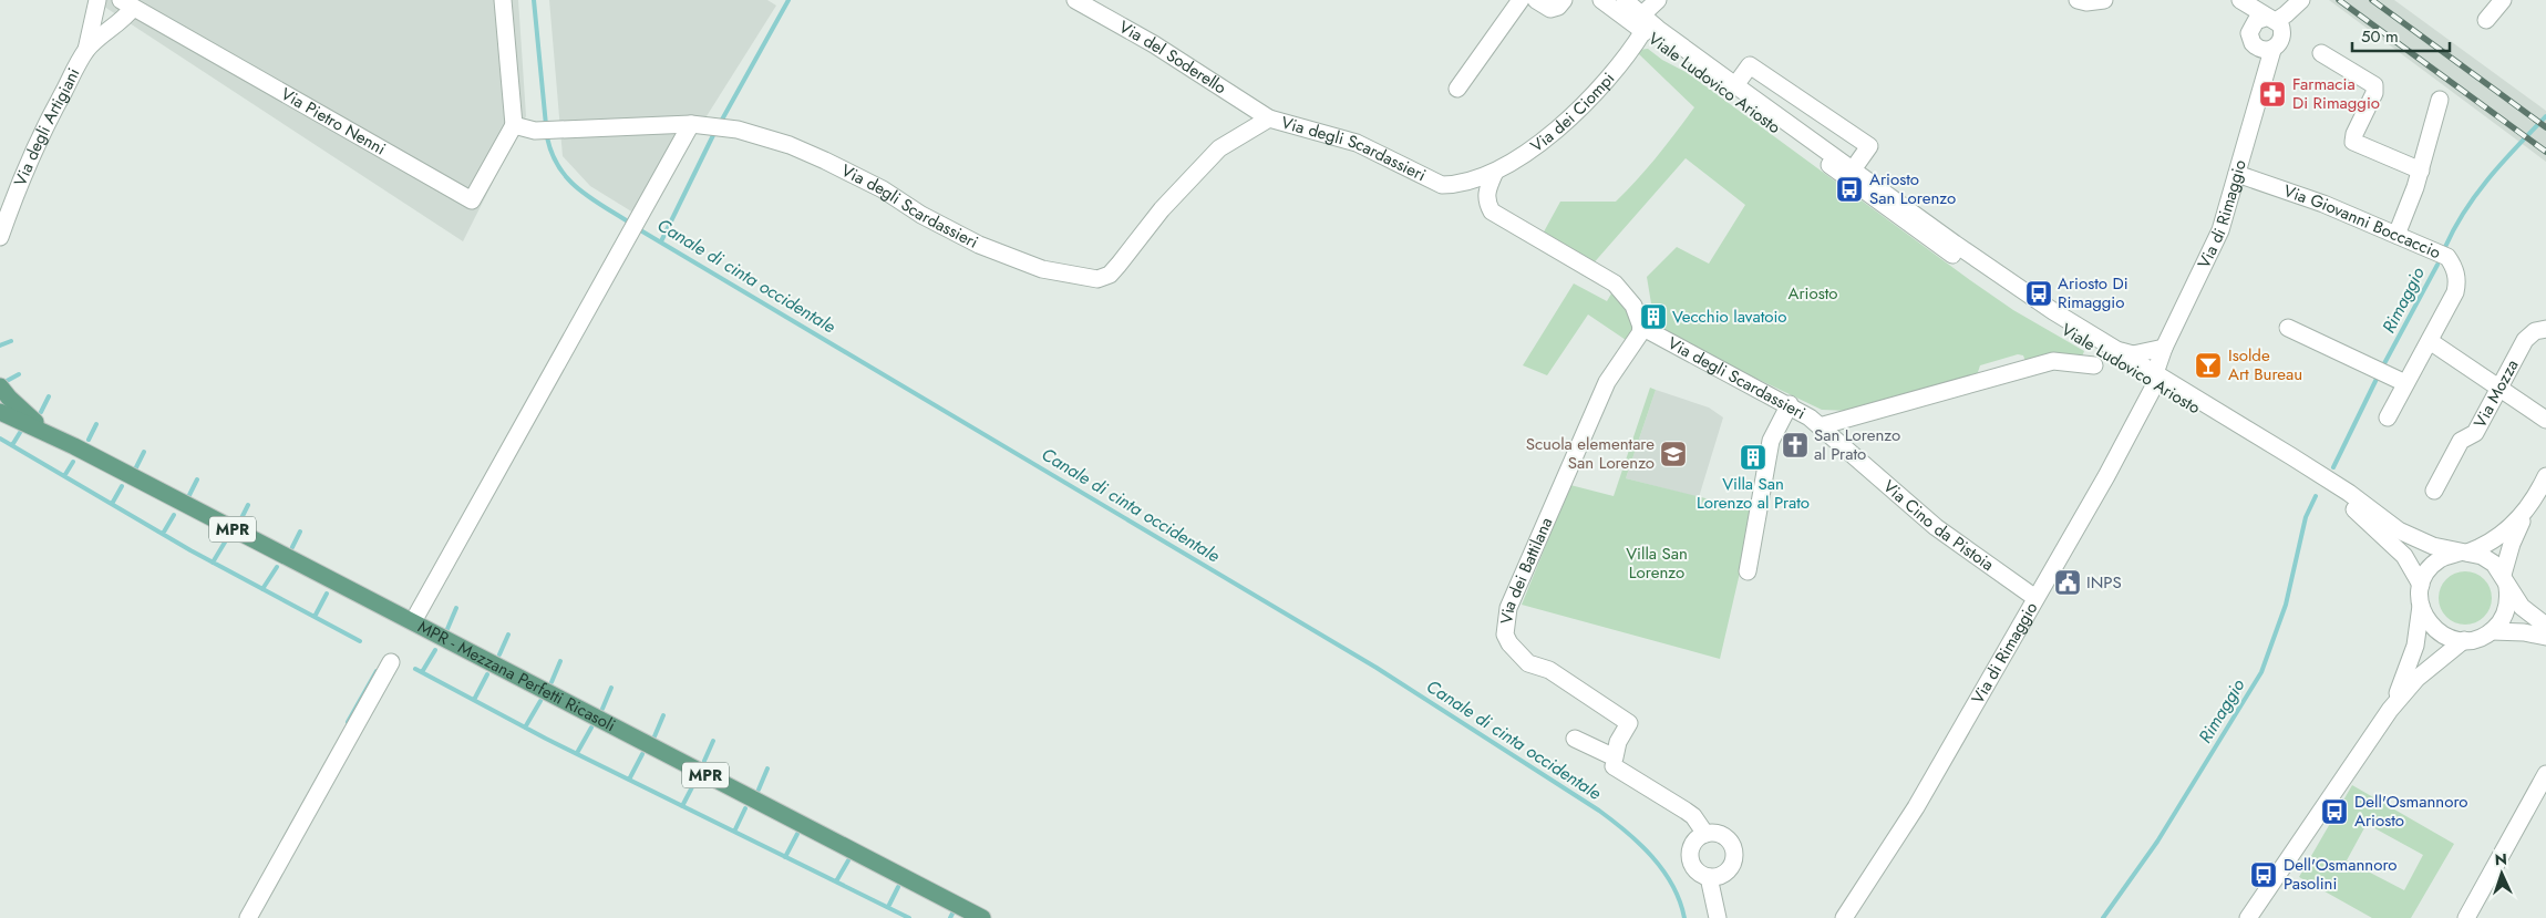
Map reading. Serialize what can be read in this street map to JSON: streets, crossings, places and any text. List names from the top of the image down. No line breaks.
{"streets":{"main road":["MPR","MPR - Mezzana Perfetti Ricasoli"],"street":["Via del Soderello","Viale Ludovico Ariosto","Via dei Ciompi","Via Pietro Nenni","Via degli Artigiani","Via degli Scardassieri","Via di Rimaggio","Via Giovanni Boccaccio","Via Mozza","Via Cino da Pistoia","Via dei Battilana"]},"crossings":[["Via del Soderello","Via degli Scardassieri"],["Viale Ludovico Ariosto","Via dei Ciompi"],["Viale Ludovico Ariosto","Via di Rimaggio"],["Via dei Ciompi","Via degli Scardassieri"],["Via Pietro Nenni","Via degli Artigiani"],["Via Pietro Nenni","Via degli Scardassieri"],["Via degli Scardassieri","Via Cino da Pistoia"],["Via degli Scardassieri","Via dei Battilana"],["Via di Rimaggio","Via Giovanni Boccaccio"],["Via di Rimaggio","Via Cino da Pistoia"]],"water":["Canale di cinta occidentale","Rimaggio"],"parks":["Ariosto","Villa San Lorenzo"],"places":{"pharmacy":["Farmacia Di Rimaggio"],"bus stop":["Ariosto San Lorenzo","Ariosto Di Rimaggio","Dell'Osmannoro Ariosto","Dell'Osmannoro Pasolini"],"building":["Vecchio lavatoio","Villa San Lorenzo al Prato"],"bar":["Isolde Art Bureau"],"church":["San Lorenzo al Prato"],"school or university":["Scuola elementare San Lorenzo"],"public building":["INPS"]},"scale_bar":"50 m","north":"top"}
